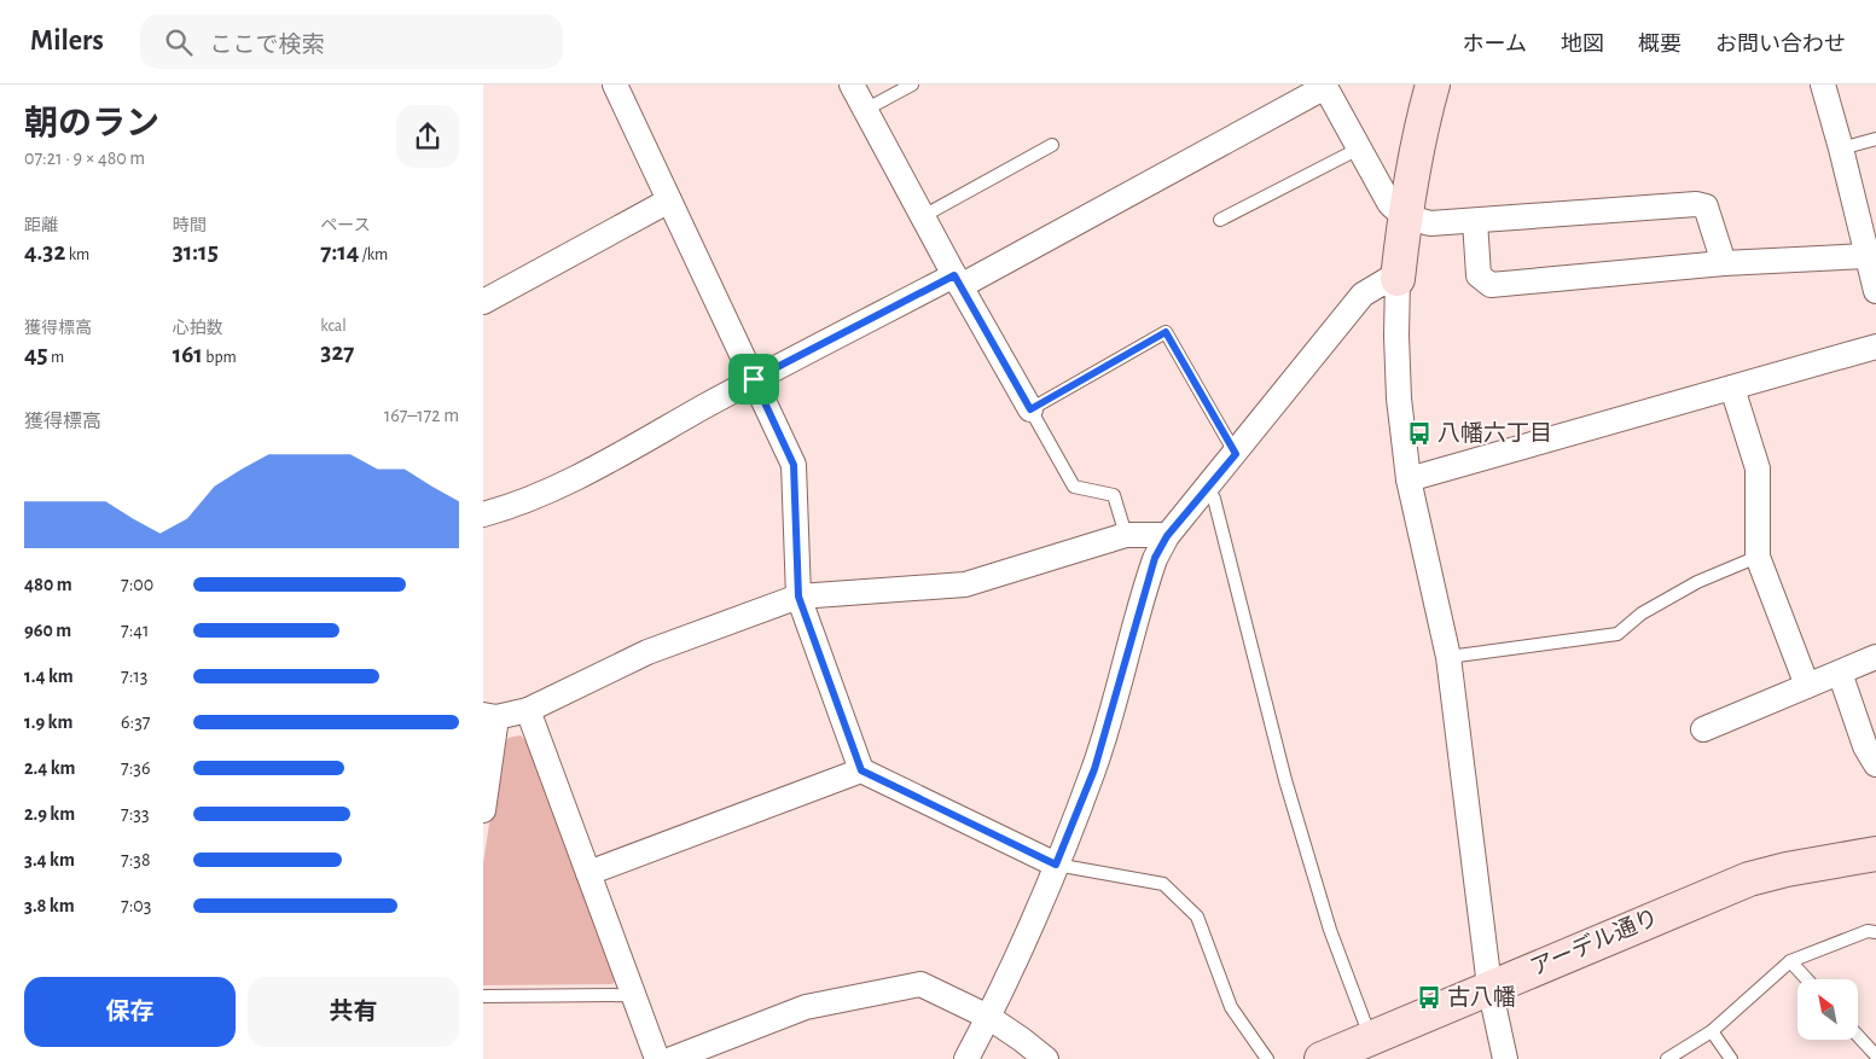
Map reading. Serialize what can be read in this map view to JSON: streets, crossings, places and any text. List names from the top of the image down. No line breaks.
{"streets":{"street":["アーデル通り"]},"places":{"bus stop":["八幡六丁目","古八幡"]},"north":"top left","page":{"header":"Milers","search":"ここで検索","nav":["ホーム","地図","概要","お問い合わせ"],"heading":["朝のラン","07:21 · 9 × 480 m"],"stats":[["距離","4.32 km"],["時間","31:15"],["ペース","7:14 /km"],["獲得標高","45 m"],["心拍数","161 bpm"],["kcal","327"]],"chart":["獲得標高","167–172 m"],"list":[{"name":"480 m","note":"7:00"},{"name":"960 m","note":"7:41"},{"name":"1.4 km","note":"7:13"},{"name":"1.9 km","note":"6:37"},{"name":"2.4 km","note":"7:36"},{"name":"2.9 km","note":"7:33"},{"name":"3.4 km","note":"7:38"},{"name":"3.8 km","note":"7:03"}],"buttons":["保存","共有"]}}
